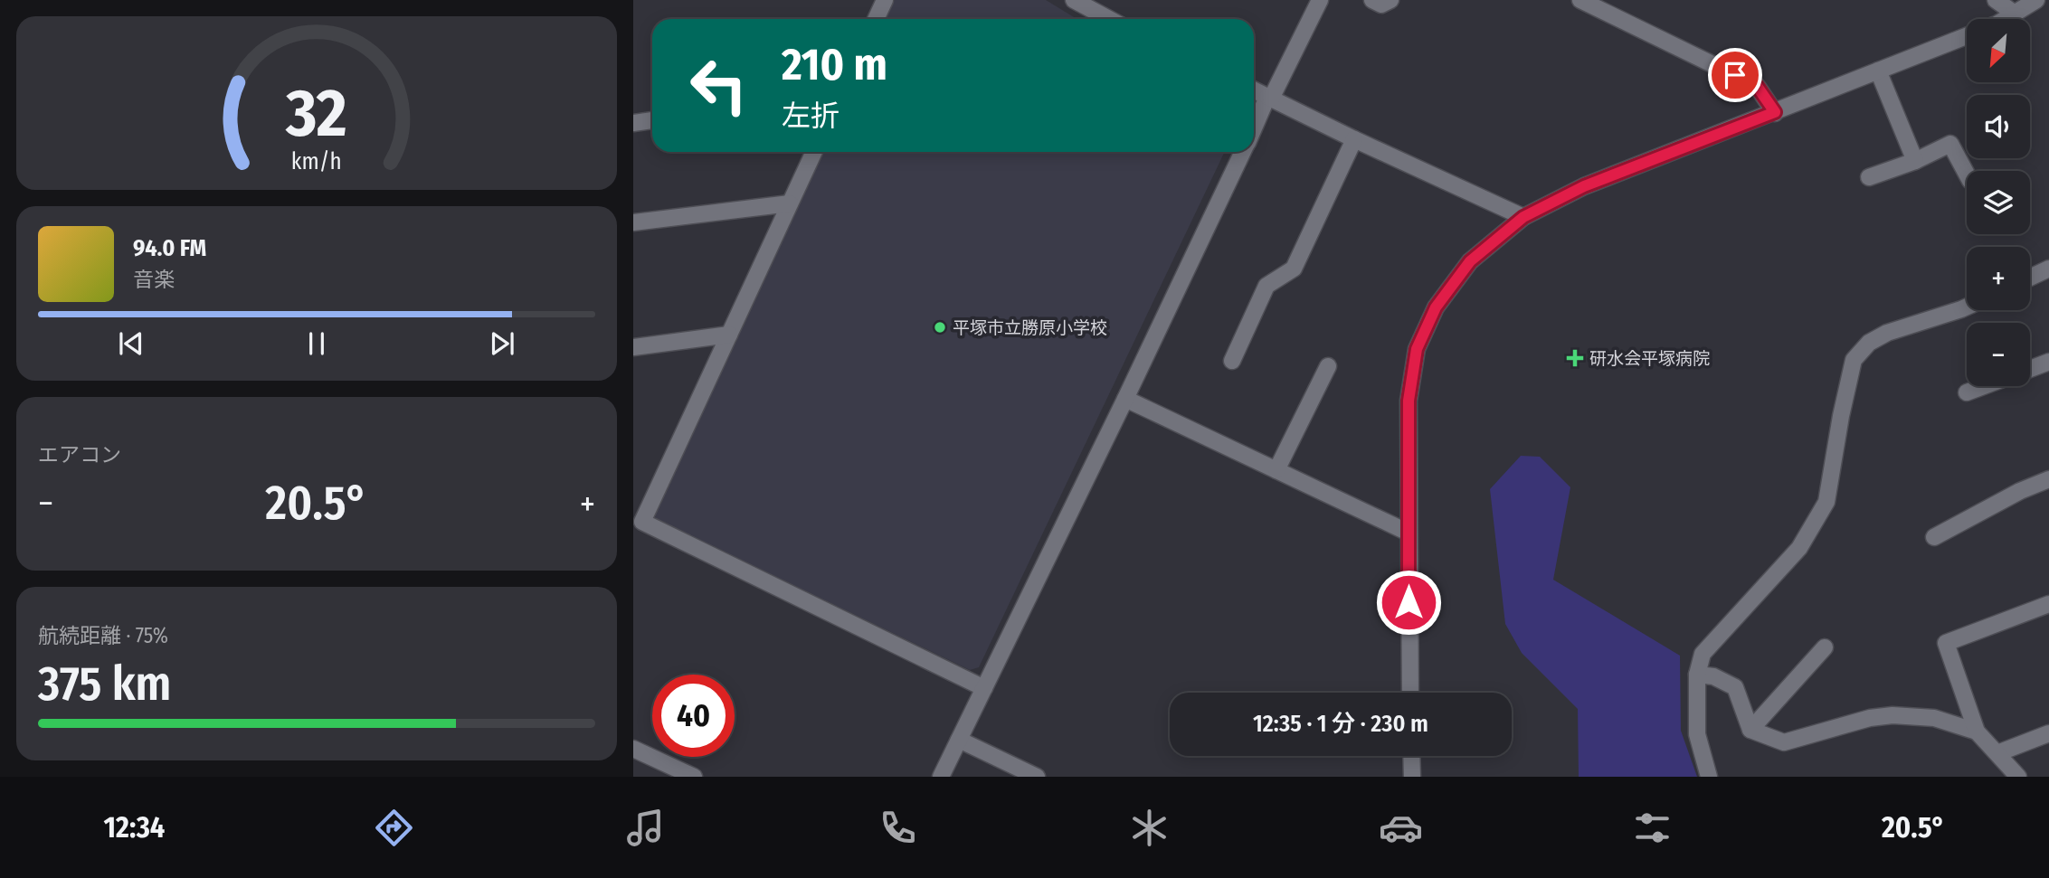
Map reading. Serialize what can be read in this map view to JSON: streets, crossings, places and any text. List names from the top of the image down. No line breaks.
{"places":{"other":["平塚市立勝原小学校"],"health":["研水会平塚病院"]},"north":"bottom left","page":{"map_buttons":["+","−"],"turn":["210 m","左折"],"song":["94.0 FM","音楽"],"tile":["エアコン",["航続距離 · 75%","375 km"]],"heat":["−","20.5°","+"],"limit":"40","trip":"12:35 · 1 分 · 230 m","tabs":["12:34","20.5°"],"gauge":["32","km/h"]}}
